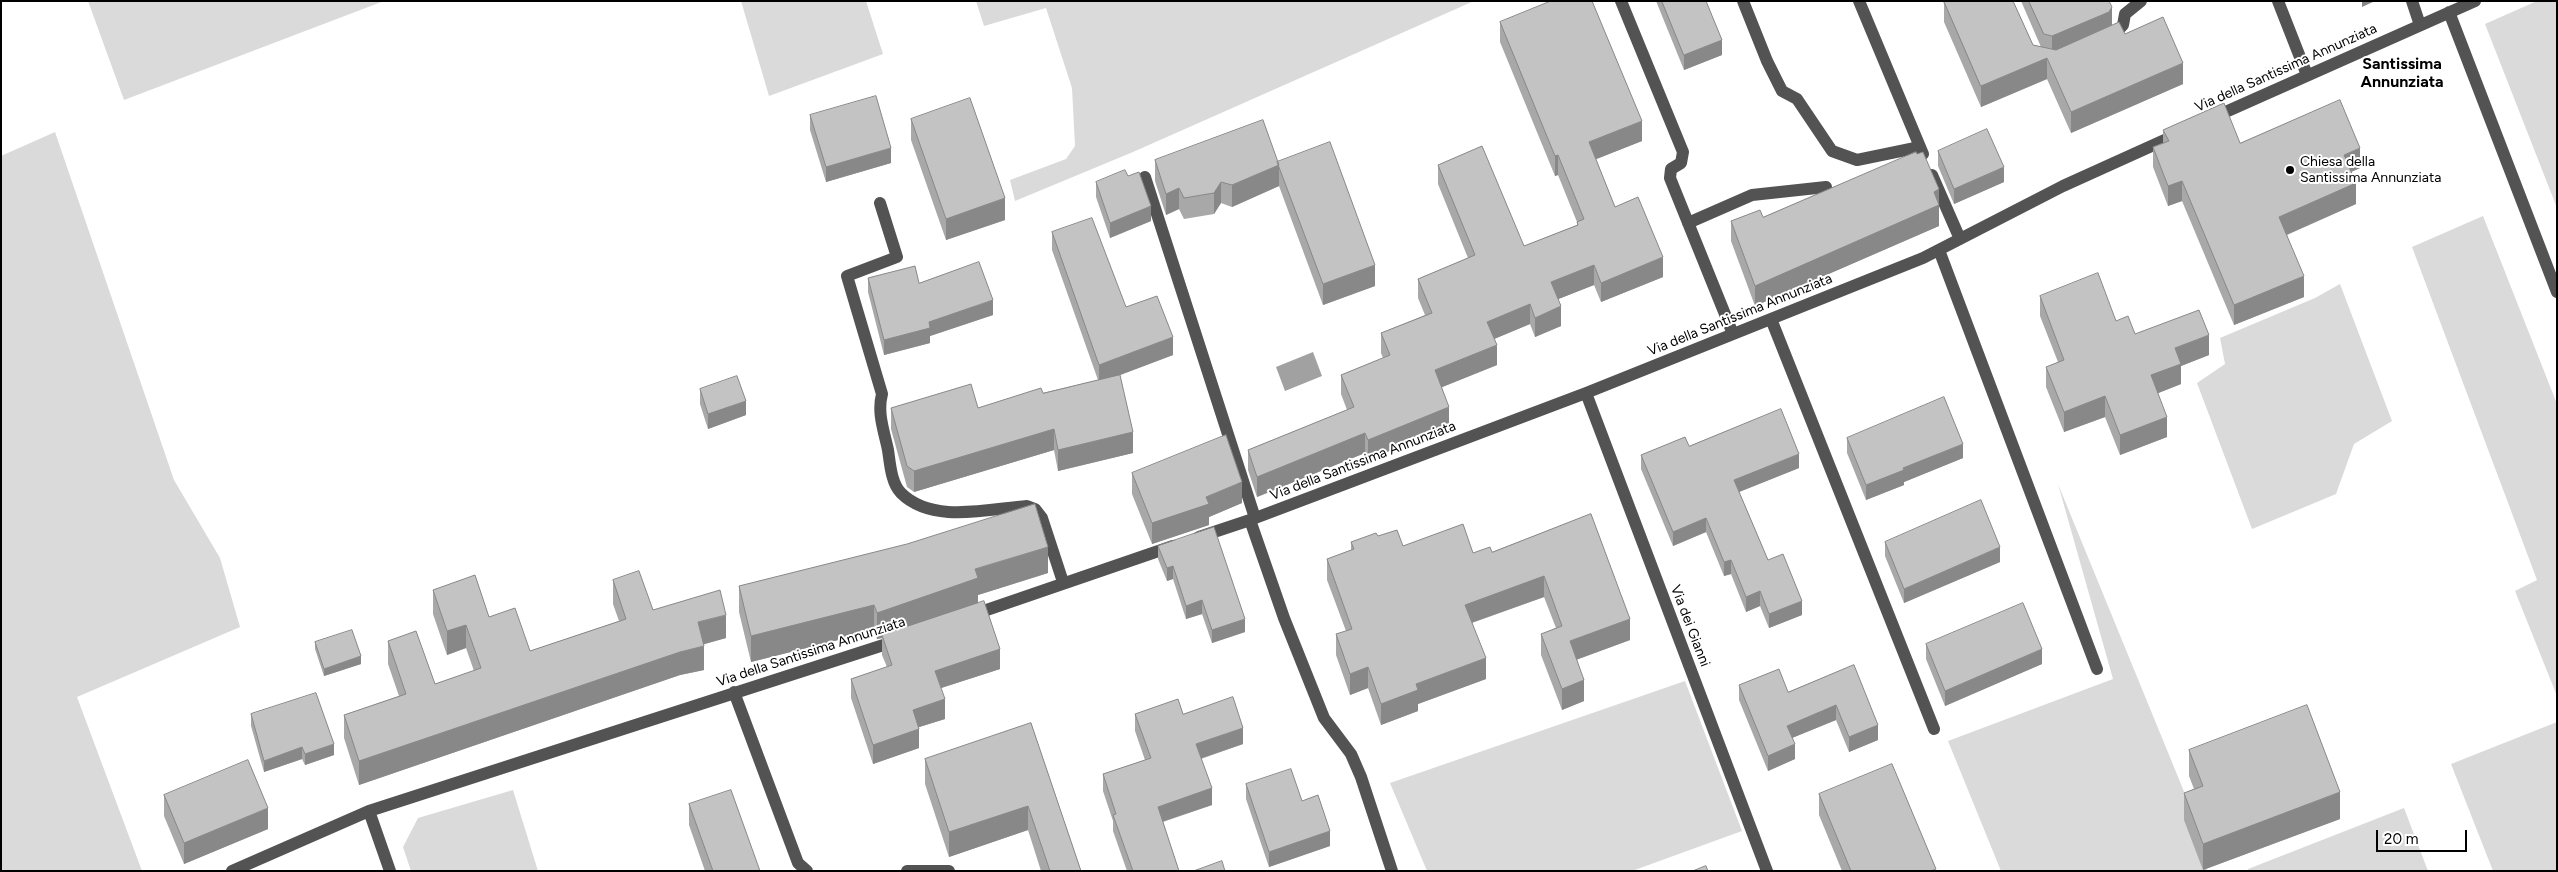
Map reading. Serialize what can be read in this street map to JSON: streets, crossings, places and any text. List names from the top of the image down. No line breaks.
{"streets":{"street":["Via della Santissima Annunziata","Via dei Gianni"]},"crossings":[["Via della Santissima Annunziata","Via dei Gianni"]],"districts":["Santissima Annunziata"],"places":["Chiesa della Santissima Annunziata"],"scale_bar":"20 m"}
